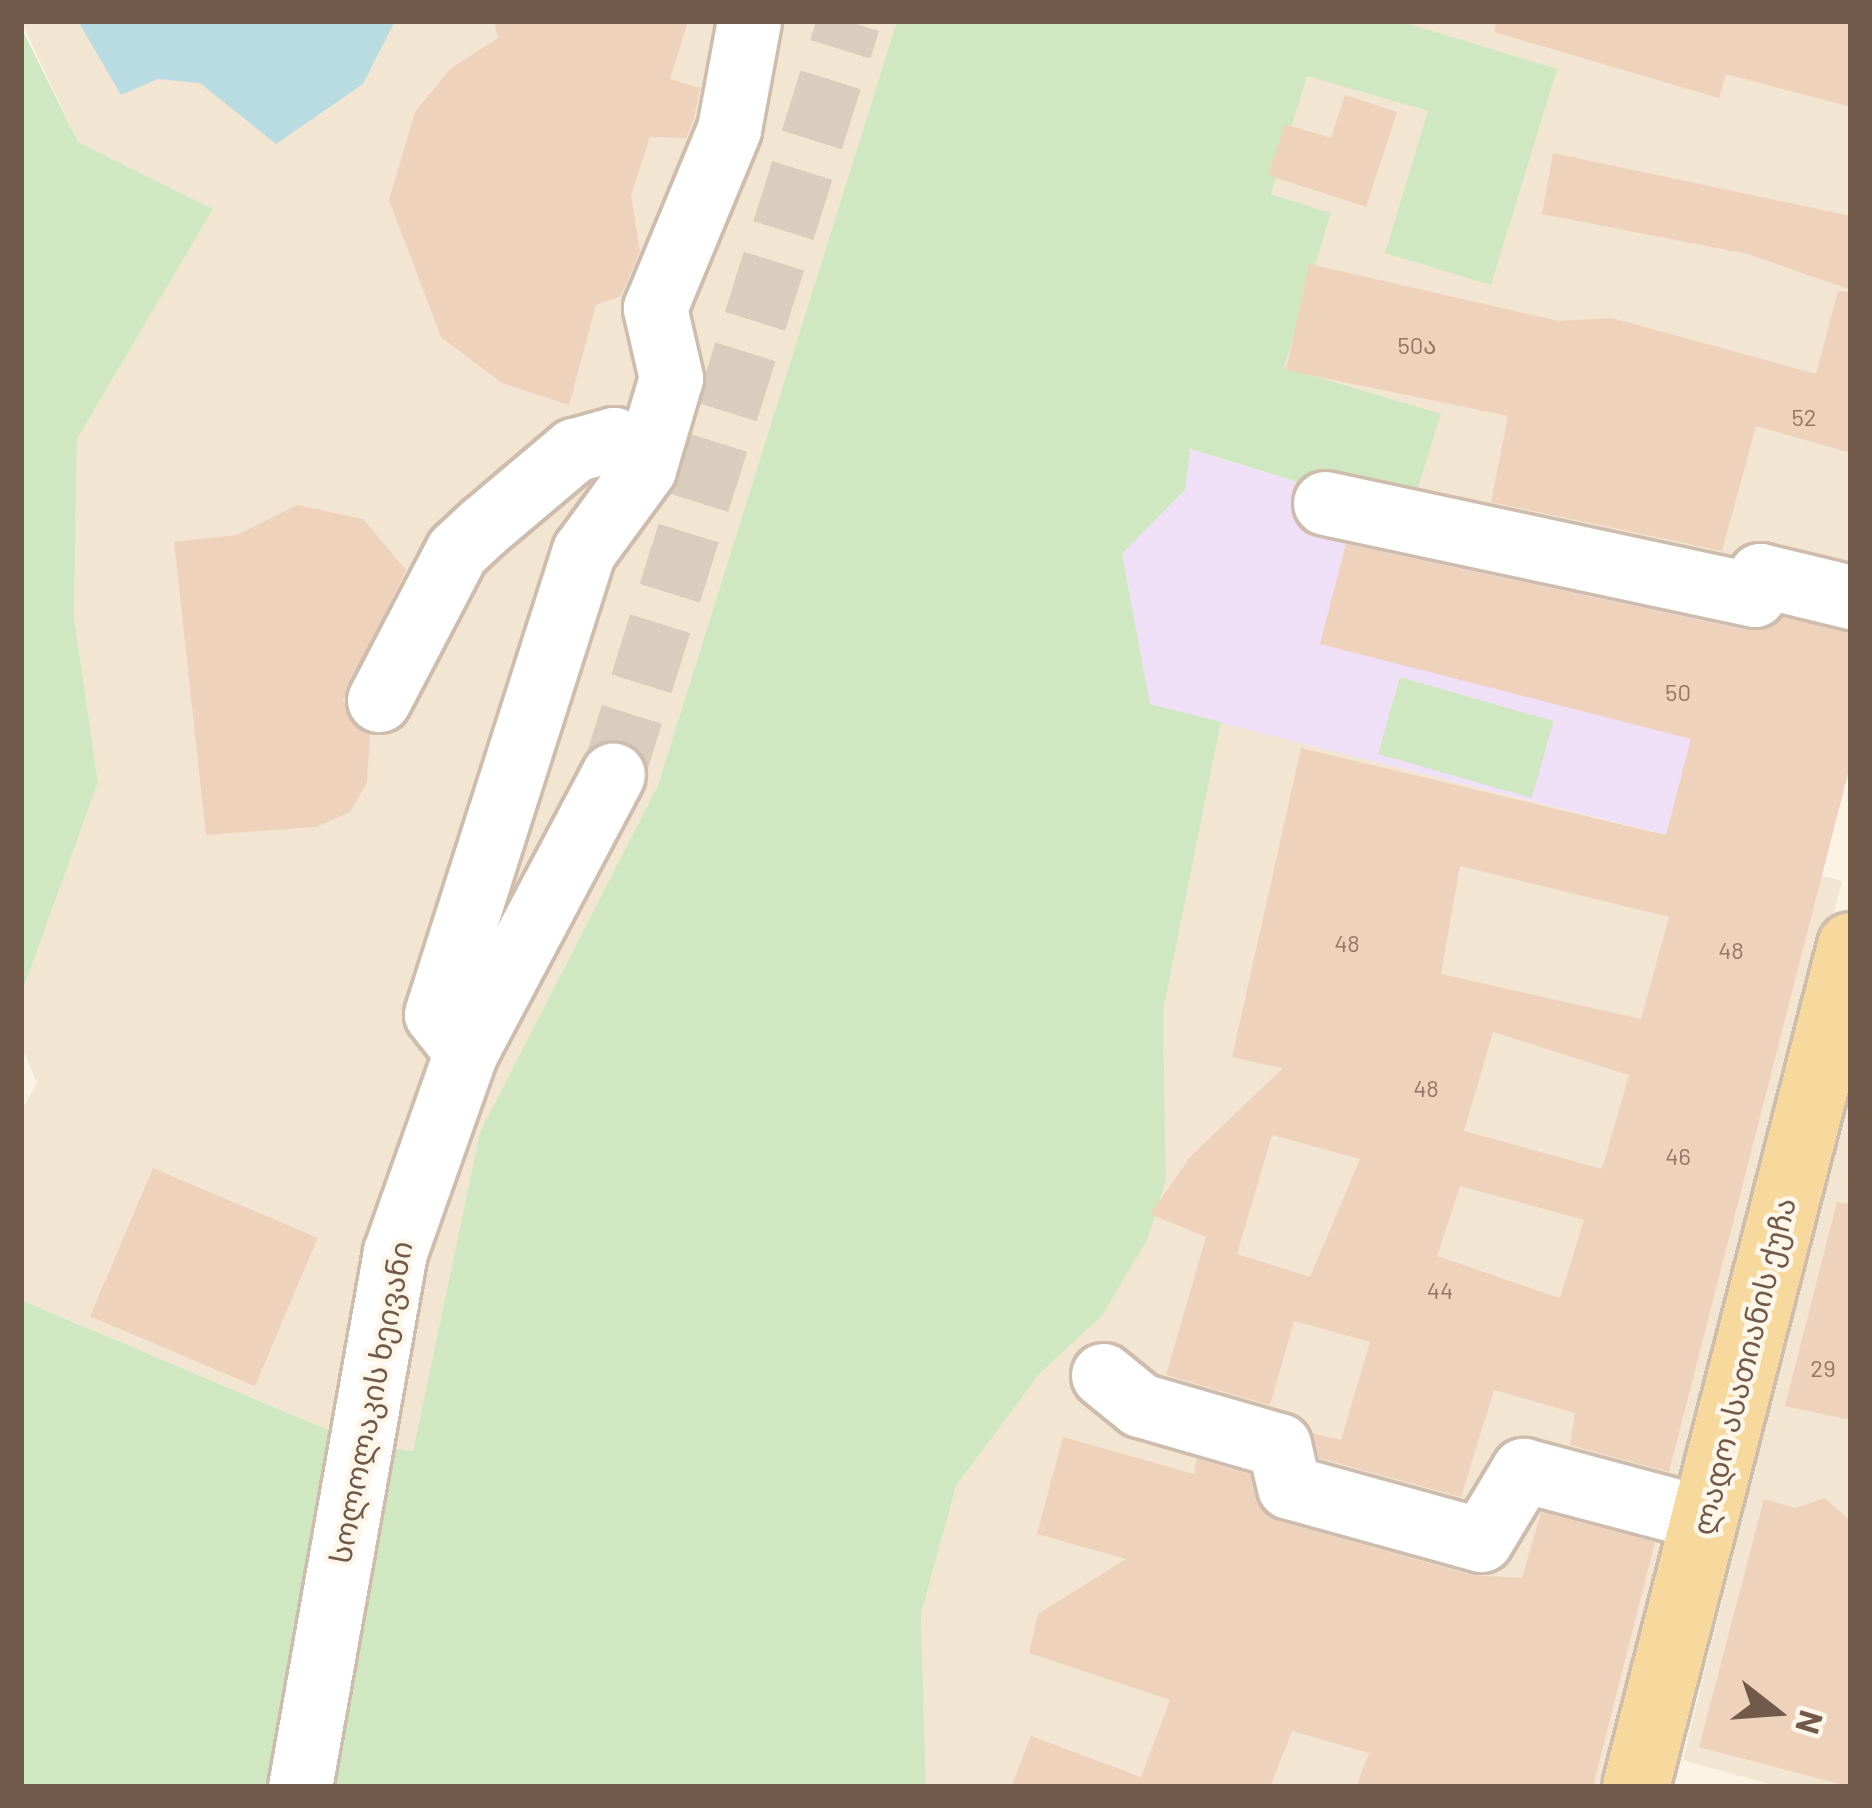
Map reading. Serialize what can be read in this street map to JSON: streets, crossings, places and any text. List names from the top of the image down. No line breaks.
{"streets":{"main road":["ლადო ასათიანის ქუჩა"],"street":["სოლოლაკის ხეივანი"]},"house_numbers":["50ა","52","50","48","48","48","46","44","29"],"north":"right"}
